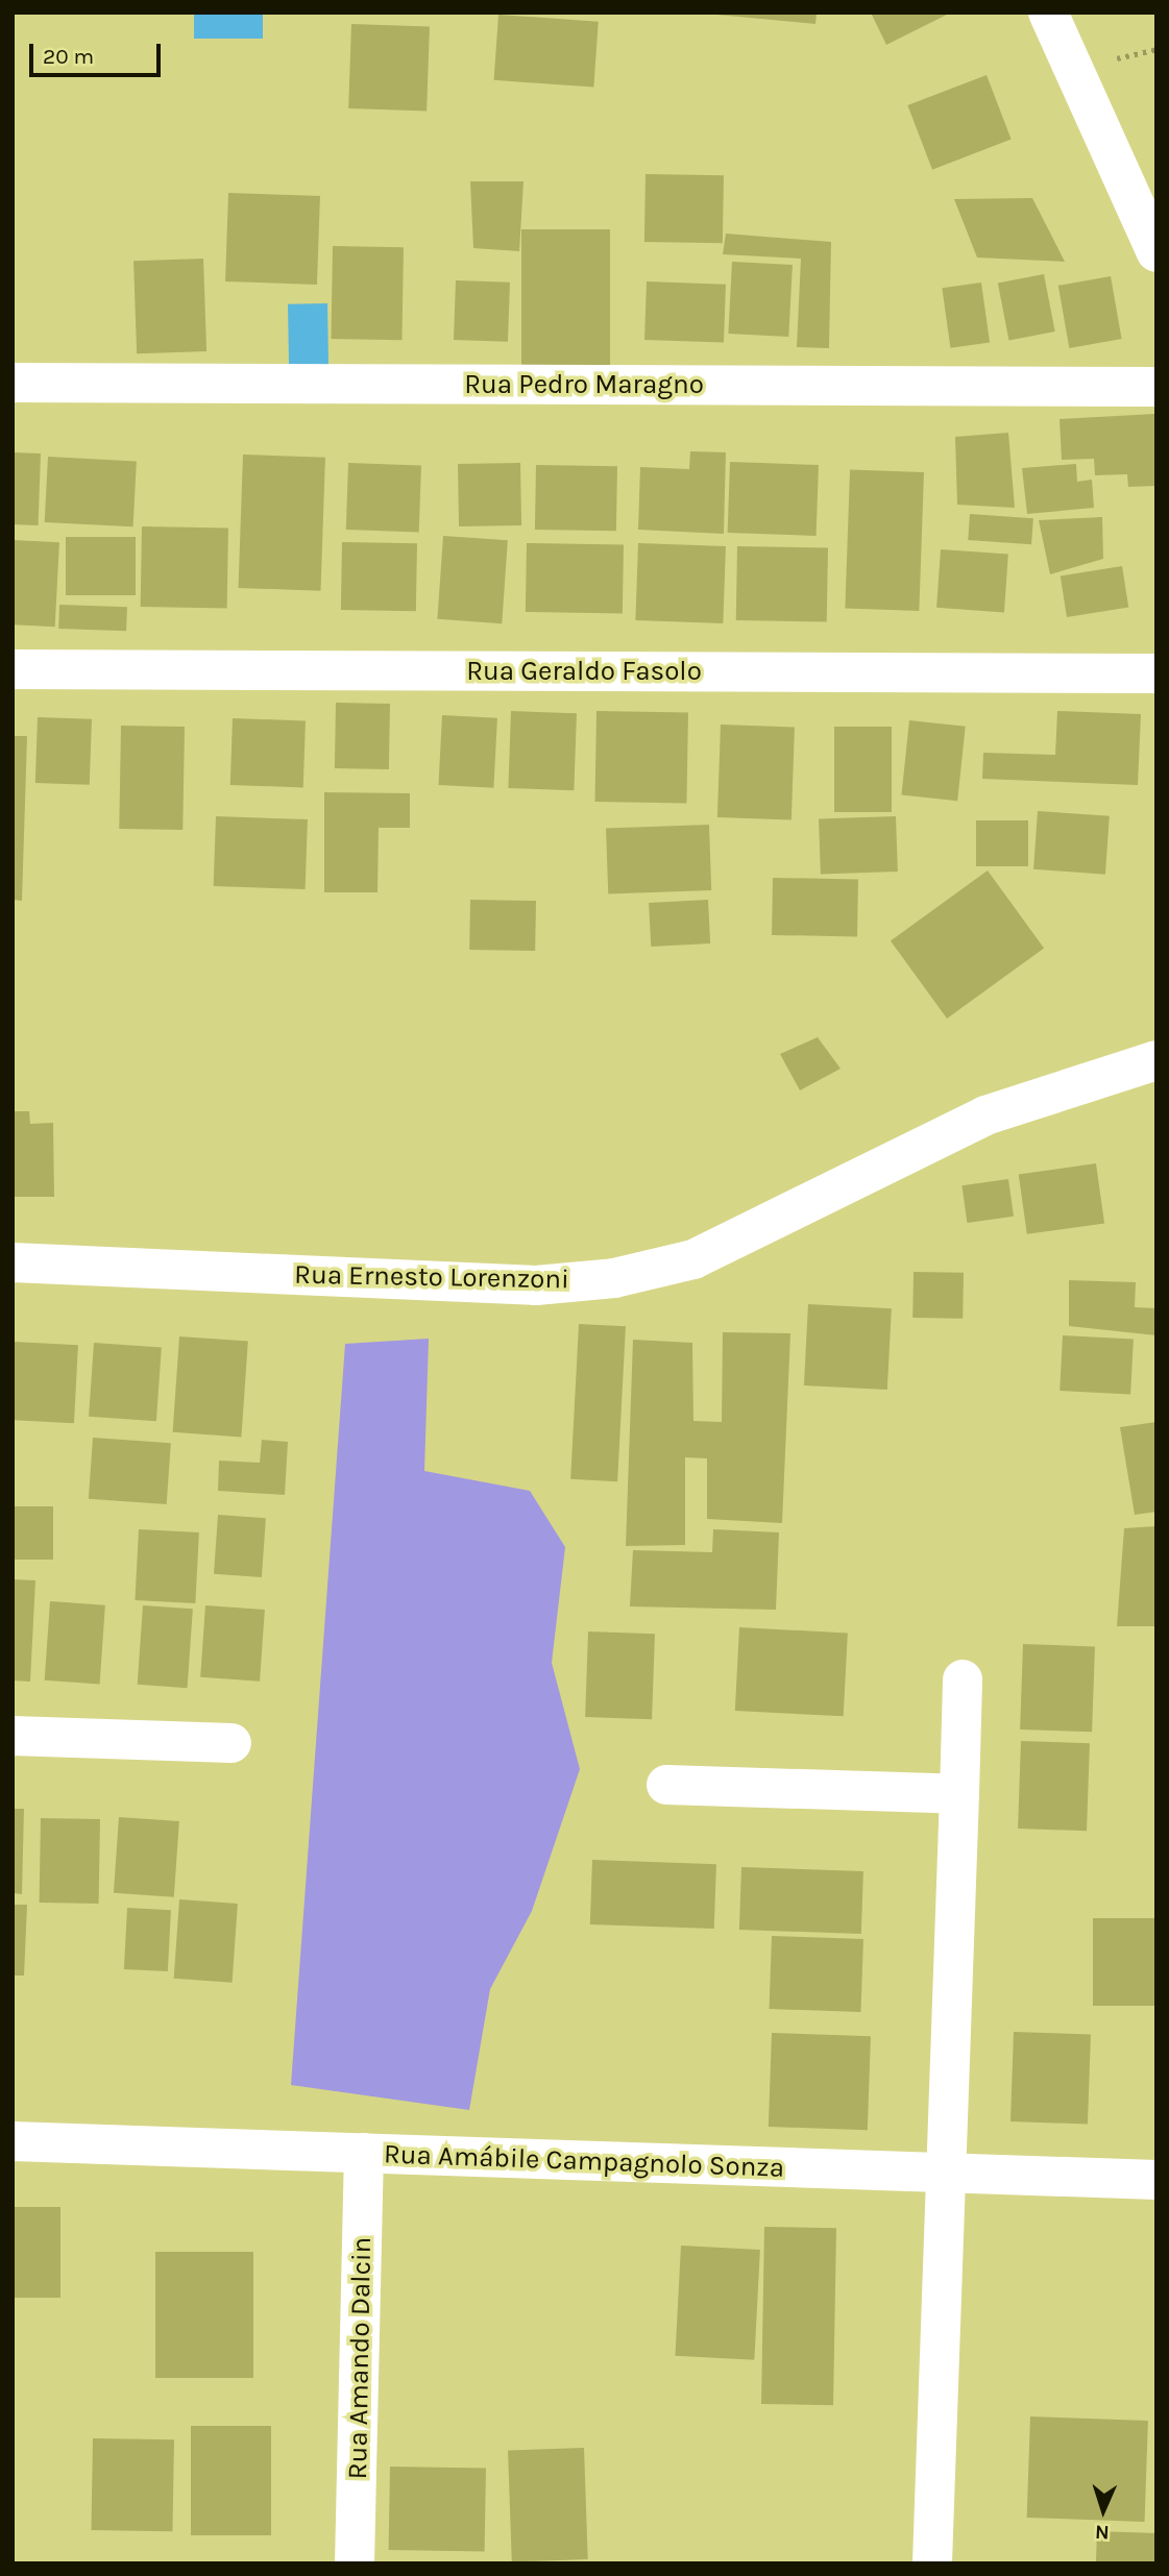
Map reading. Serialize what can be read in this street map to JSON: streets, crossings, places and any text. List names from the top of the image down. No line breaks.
{"streets":{"street":["Rua Pedro Maragno","Rua Geraldo Fasolo","Rua Ernesto Lorenzoni","Rua Amábile Campagnolo Sonza","Rua Amando Dalcin"]},"crossings":[["Rua Amábile Campagnolo Sonza","Rua Amando Dalcin"]],"scale_bar":"20 m","north":"bottom"}
